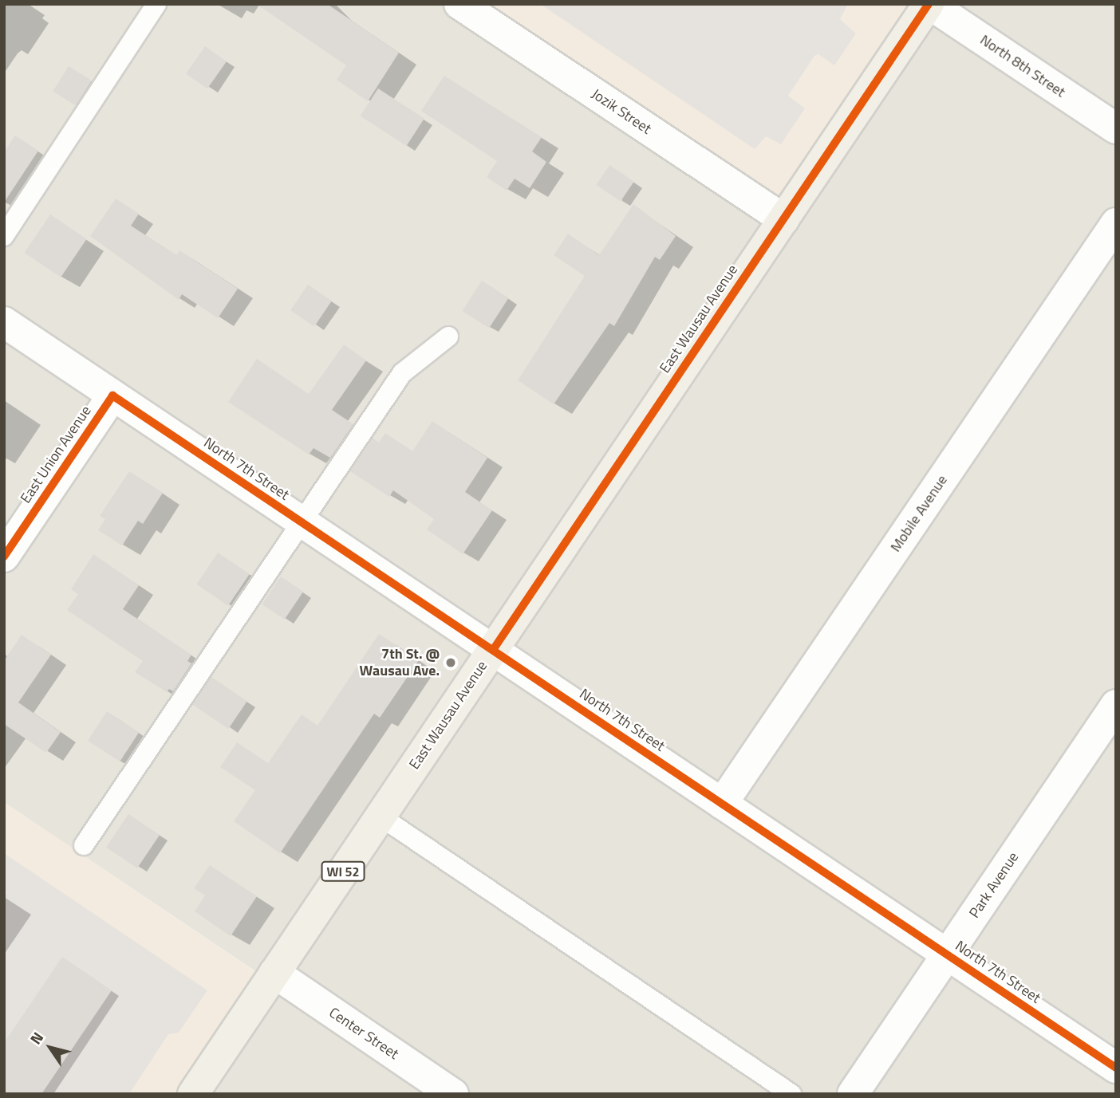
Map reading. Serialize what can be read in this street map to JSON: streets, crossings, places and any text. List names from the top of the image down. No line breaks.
{"streets":{"main road":["East Wausau Avenue","WI 52"],"street":["North 8th Street","Jozik Street","East Union Avenue","North 7th Street","Mobile Avenue","Park Avenue","Center Street"]},"crossings":[["North 8th Street","East Wausau Avenue"],["Jozik Street","East Wausau Avenue"],["East Wausau Avenue","North 7th Street"],["East Wausau Avenue","Center Street"],["East Union Avenue","North 7th Street"],["North 7th Street","Mobile Avenue"],["North 7th Street","Park Avenue"]],"places":["7th St. @ Wausau Ave."],"north":"top left"}
